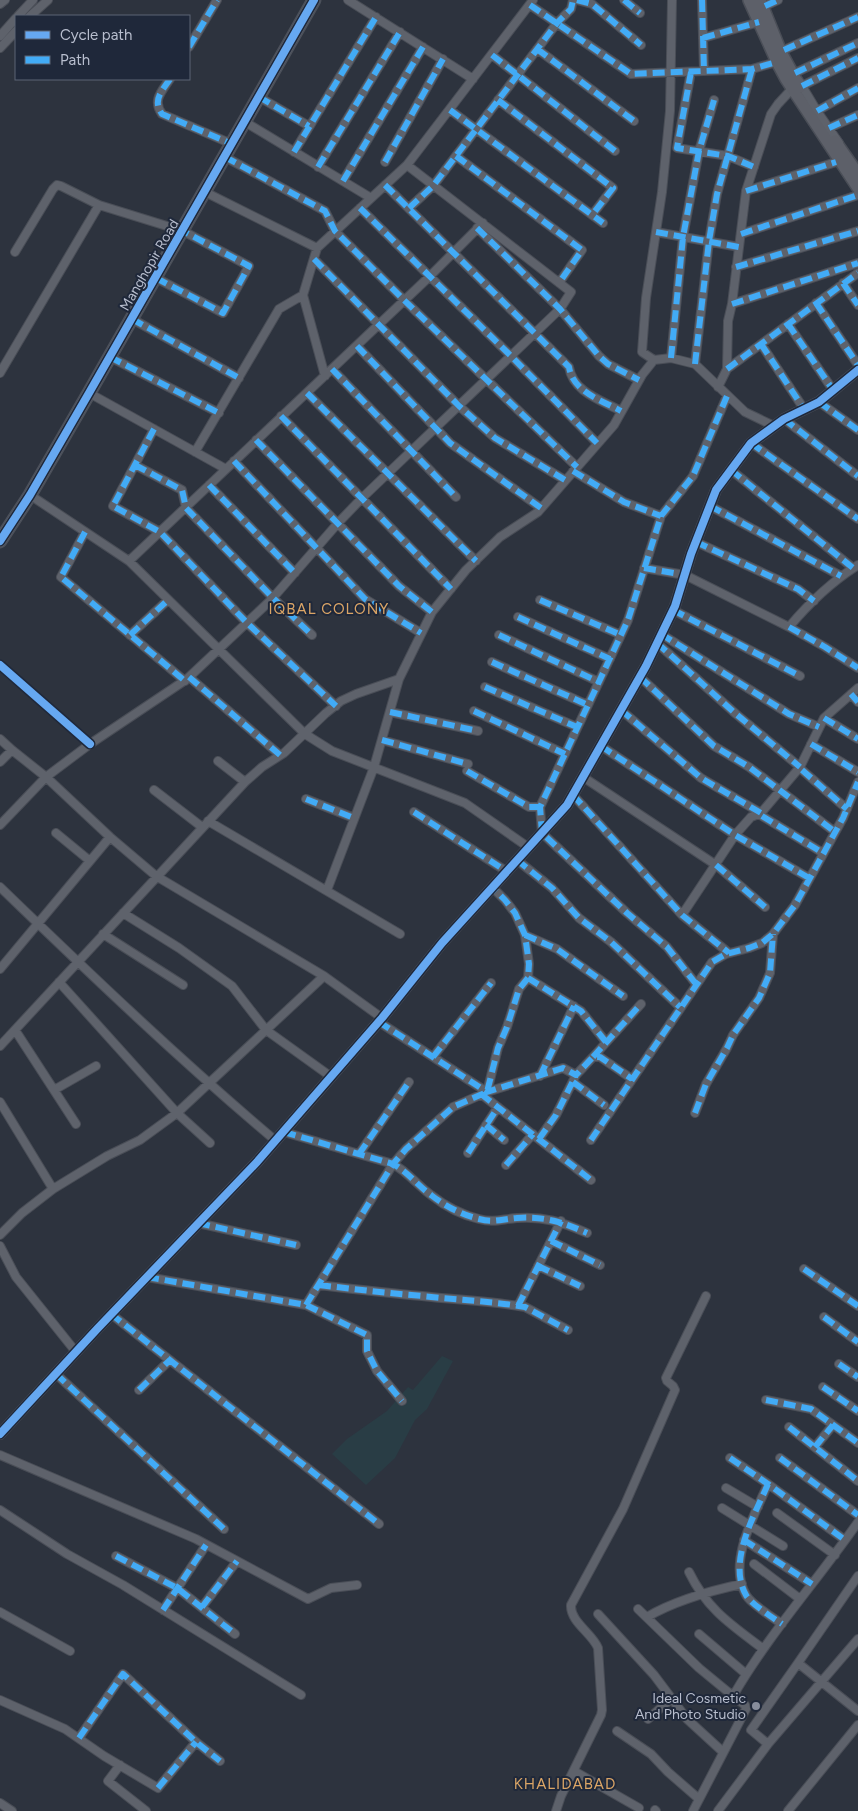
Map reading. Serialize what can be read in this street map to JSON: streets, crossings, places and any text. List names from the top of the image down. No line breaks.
{"streets":{"main road":["Manghopir Road"]},"districts":["IQBAL COLONY","KHALIDABAD"],"places":["Ideal Cosmetic And Photo Studio"],"legend":["Cycle path","Path"]}
